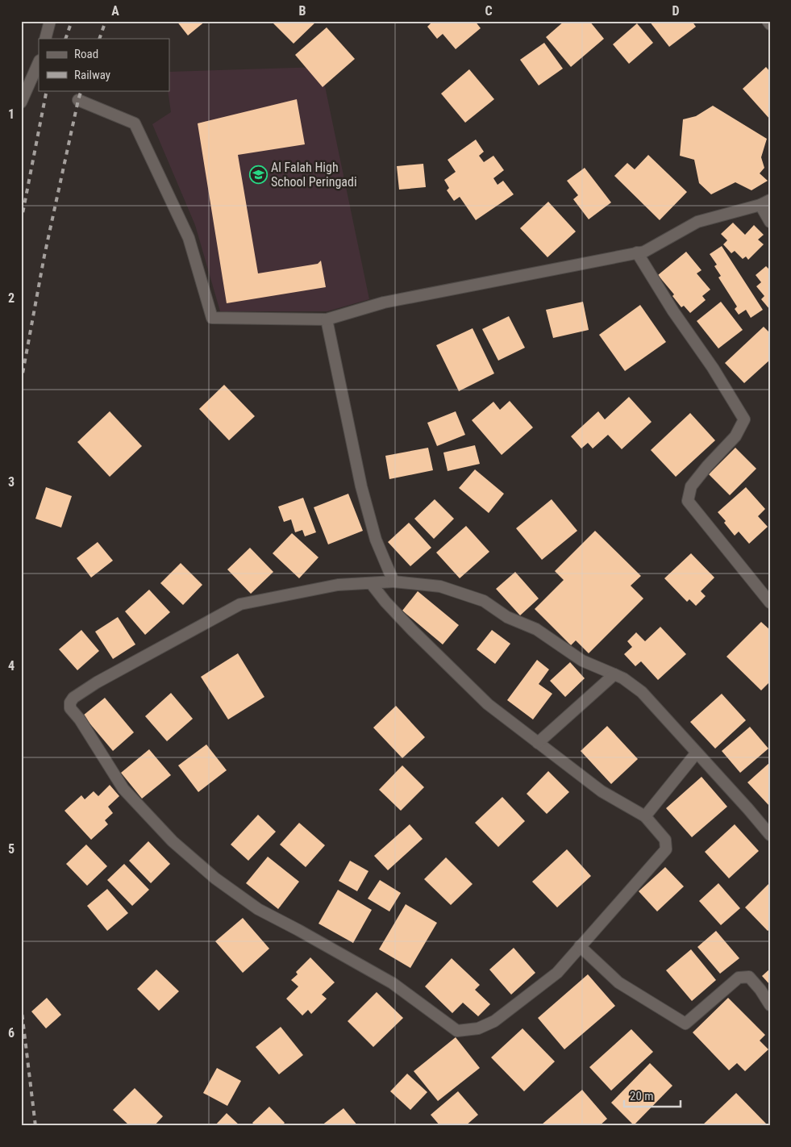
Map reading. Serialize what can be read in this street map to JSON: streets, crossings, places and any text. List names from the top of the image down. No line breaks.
{"places":{"school or university":["Al Falah High School Peringadi"]},"legend":["Road","Railway"],"scale_bar":"20 m","grid":{"columns":["A","B","C","D"],"rows":["1","2","3","4","5","6"]}}
